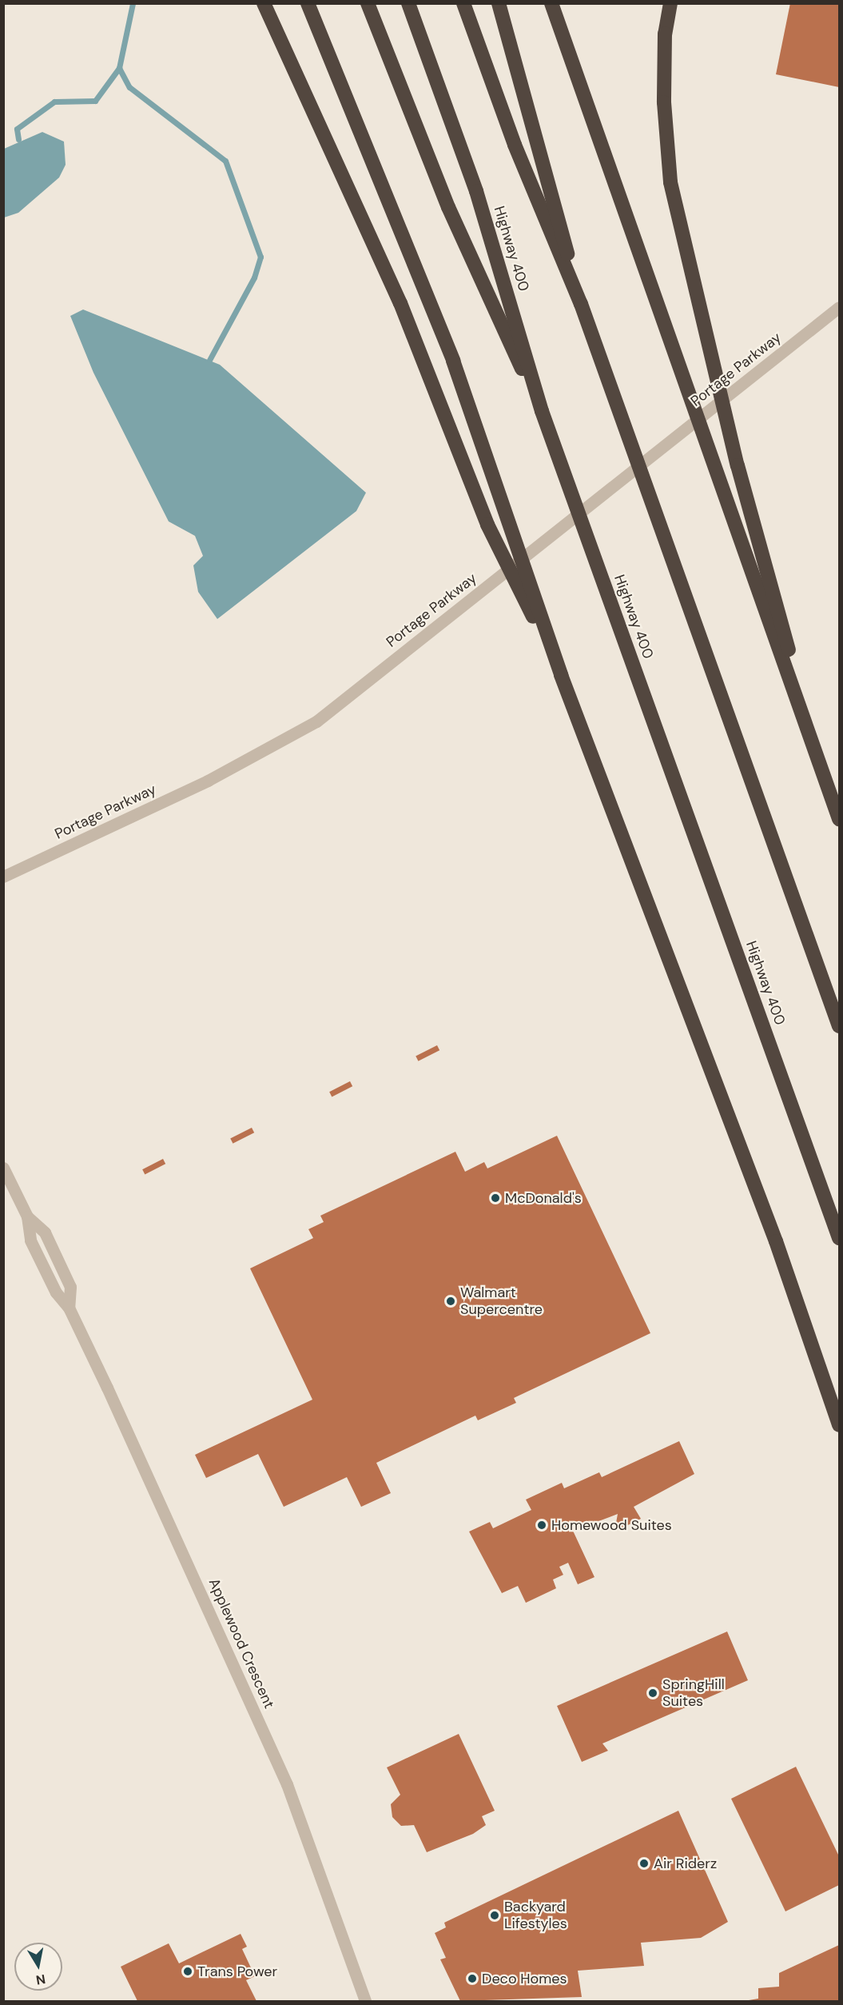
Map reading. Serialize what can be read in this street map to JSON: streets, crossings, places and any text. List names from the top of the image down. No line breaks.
{"streets":{"highway":["Highway 400"],"street":["Portage Parkway","Applewood Crescent"]},"places":["McDonald's","Walmart Supercentre","Homewood Suites","SpringHill Suites","Air Riderz","Backyard Lifestyles","Trans Power","Deco Homes"],"north":"bottom"}
